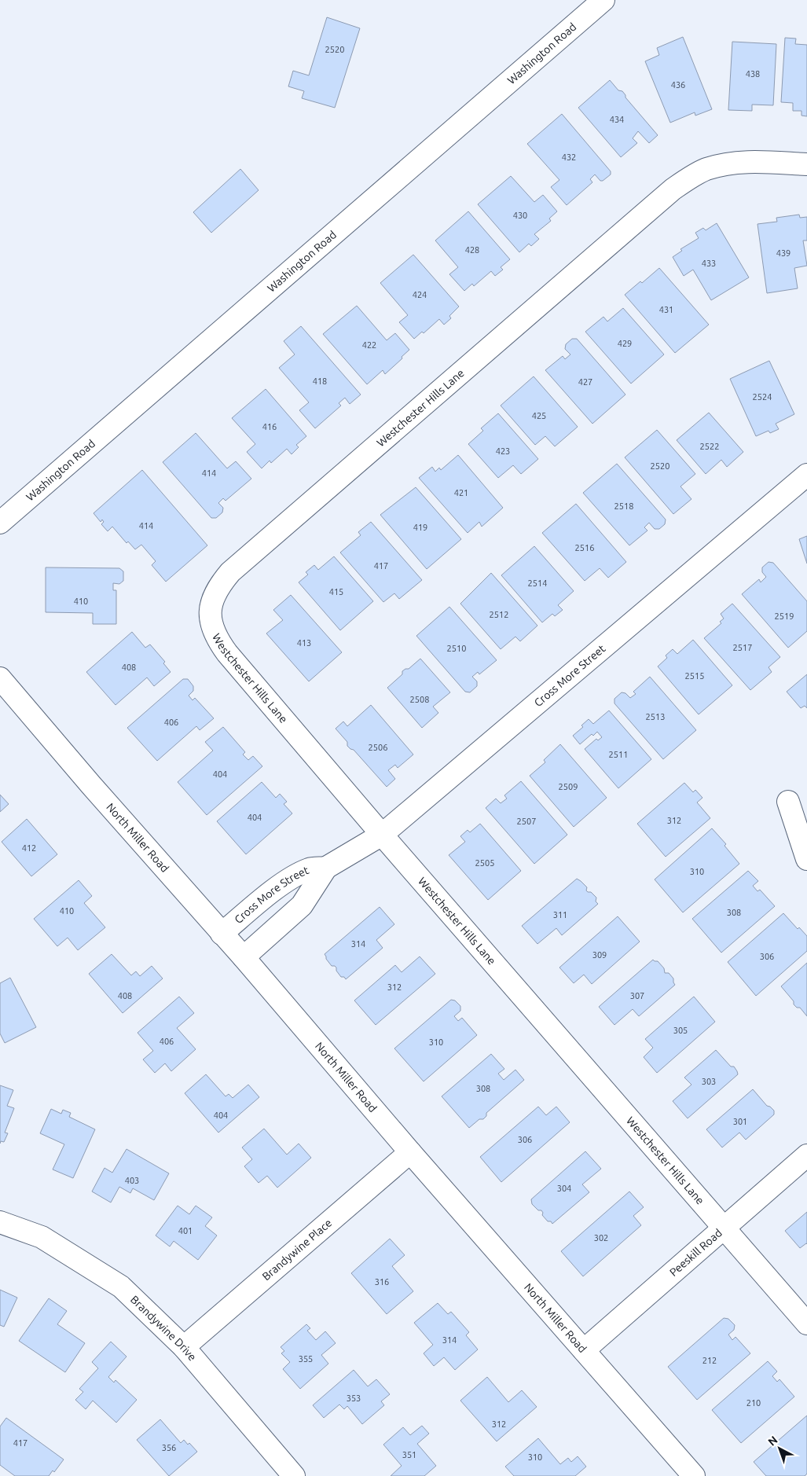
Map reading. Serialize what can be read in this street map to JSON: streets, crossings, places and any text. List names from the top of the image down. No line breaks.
{"streets":{"street":["Washington Road","Westchester Hills Lane","Cross More Street","North Miller Road","Brandywine Place","Peeskill Road","Brandywine Drive"]},"crossings":[["Westchester Hills Lane","Cross More Street"],["Westchester Hills Lane","Peeskill Road"],["Cross More Street","North Miller Road"],["North Miller Road","Brandywine Place"],["North Miller Road","Peeskill Road"],["Brandywine Place","Brandywine Drive"]],"house_numbers":["2520","438","436","434","432","430","428","439","433","424","431","429","422","418","427","2524","425","416","2522","423","2520","414","421","2518","414","419","2516","417","2514","415","410","2512","2519","413","2517","2510","408","2515","2508","2513","406","2506","2511","404","2509","404","312","2507","412","2505","310","410","308","311","314","309","306","312","408","307","305","406","310","303","308","404","301","306","403","304","401","302","316","314","355","212","353","210","312","417","356","351","310"],"north":"top left"}
